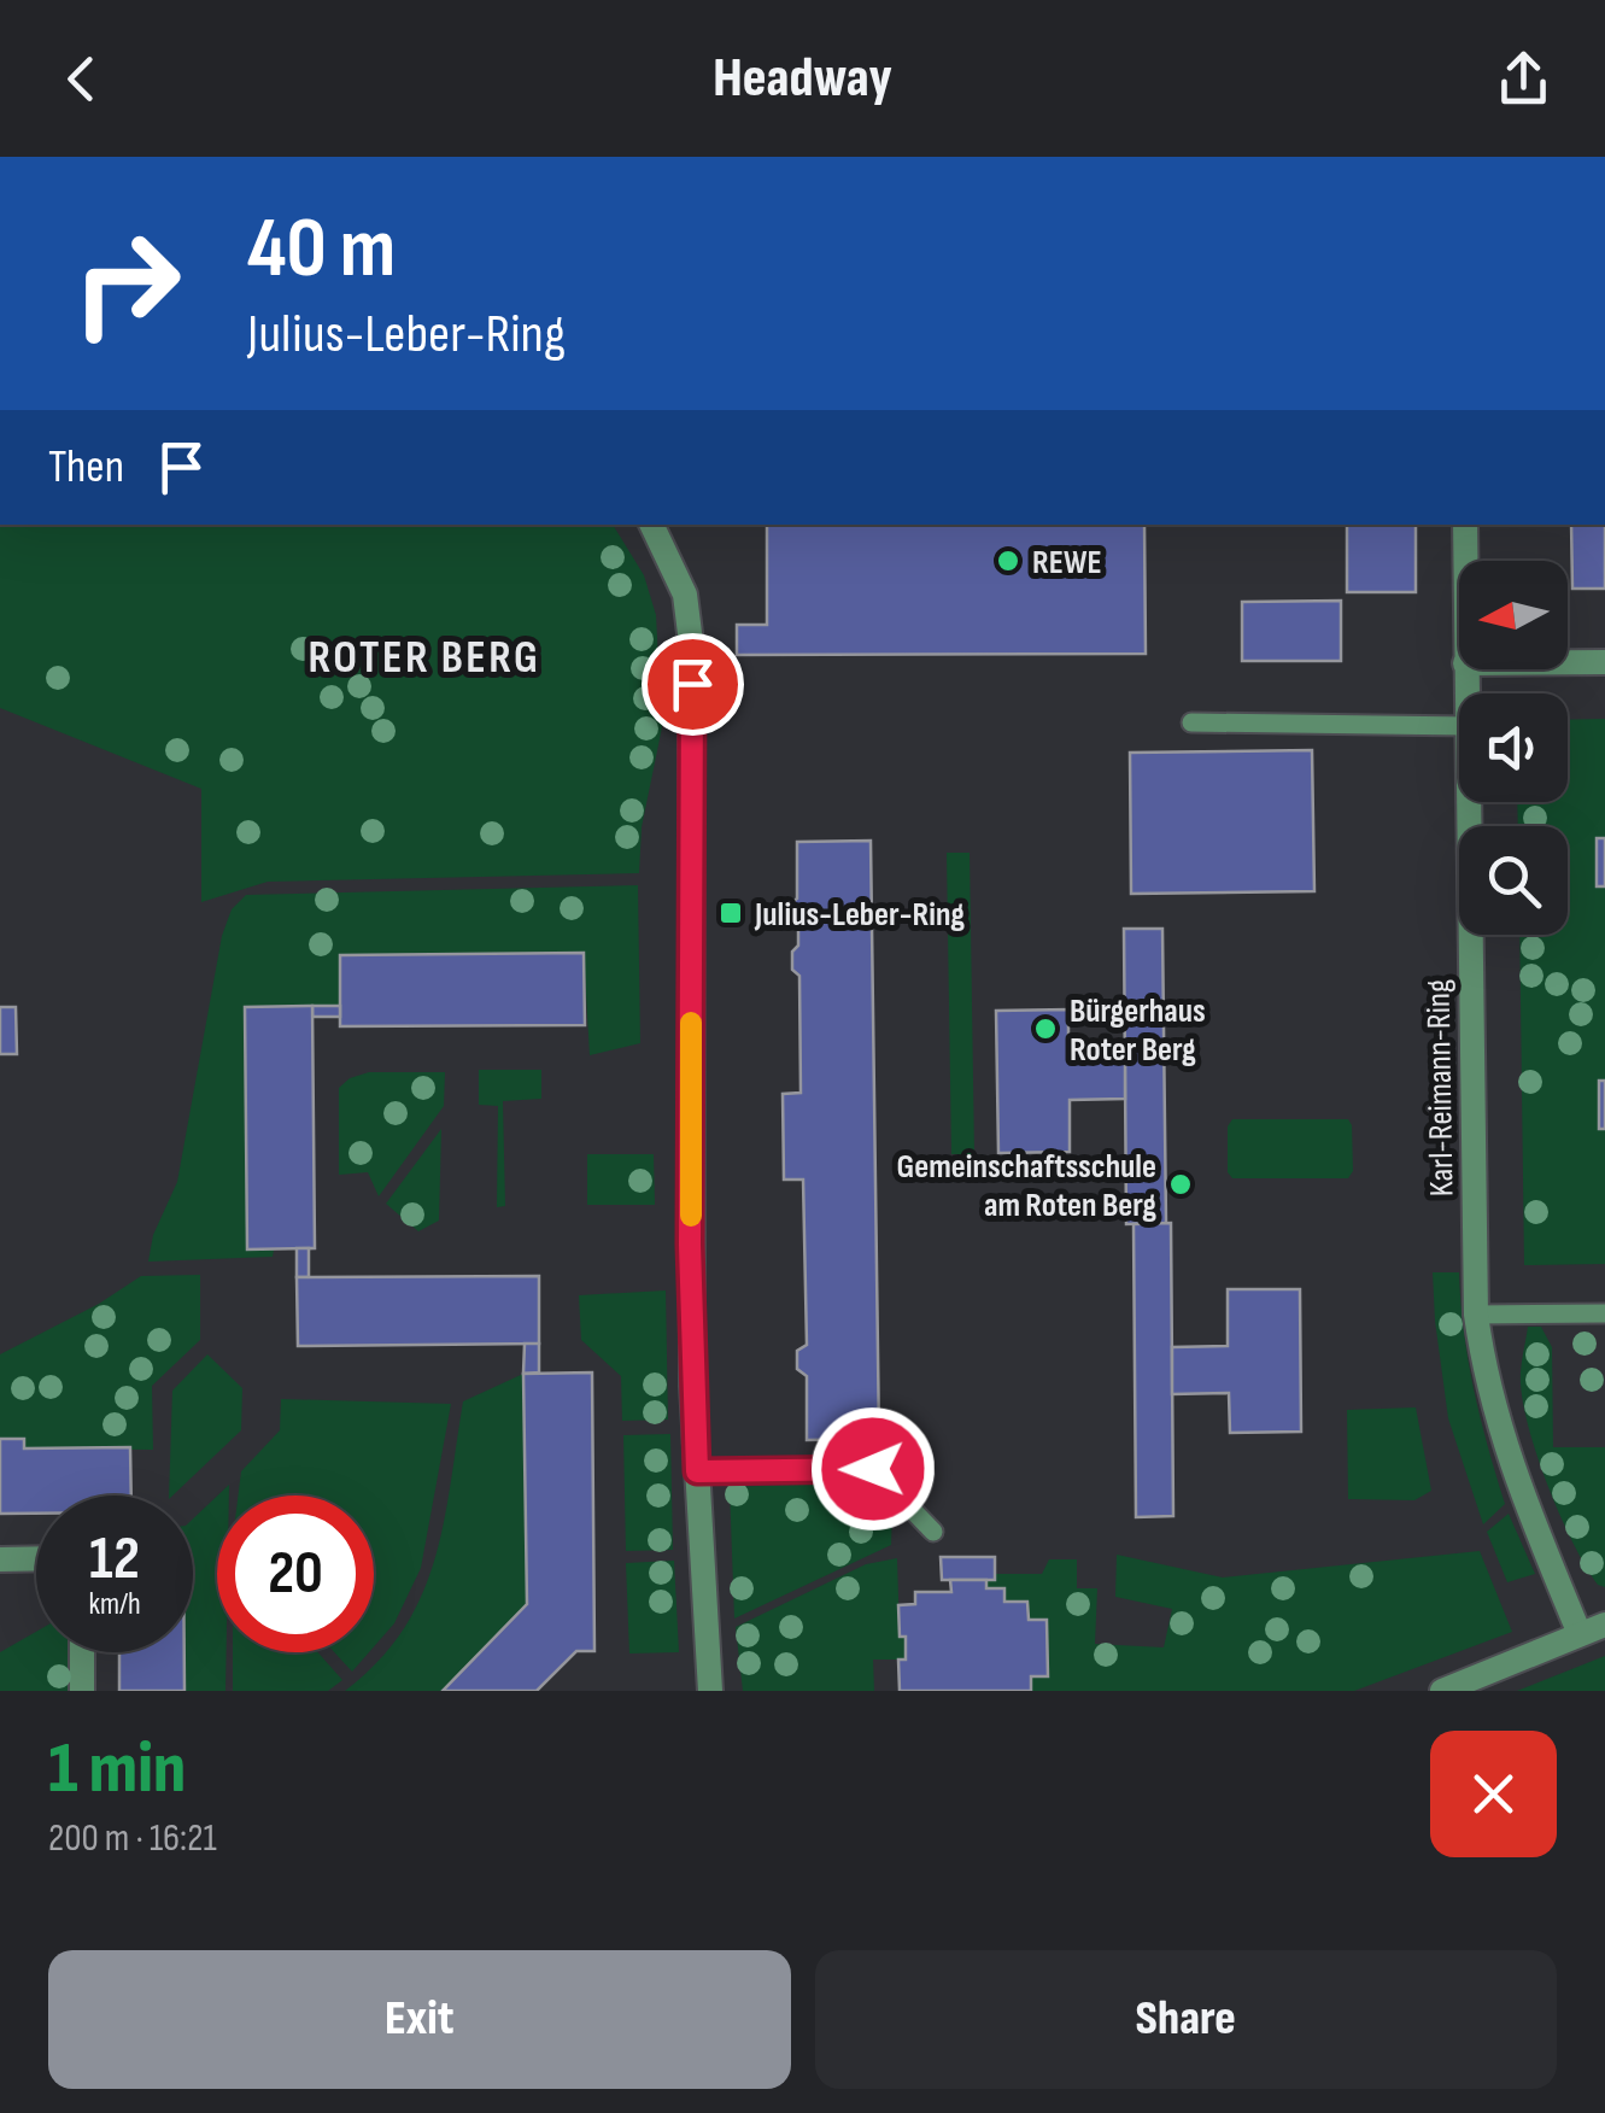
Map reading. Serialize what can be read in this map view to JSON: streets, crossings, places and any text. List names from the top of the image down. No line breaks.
{"streets":{"street":["Karl-Reimann-Ring"]},"districts":["ROTER BERG"],"places":{"other":["REWE","Bürgerhaus Roter Berg","Gemeinschaftsschule am Roten Berg"],"transit":["Julius-Leber-Ring"]},"north":"left","page":{"header":"Headway","turn":["40 m","Julius-Leber-Ring"],"then":"Then","speed":"12 km/h","limit":"20","heading":["1 min","200 m · 16:21"],"buttons":["Exit","Share"]}}
